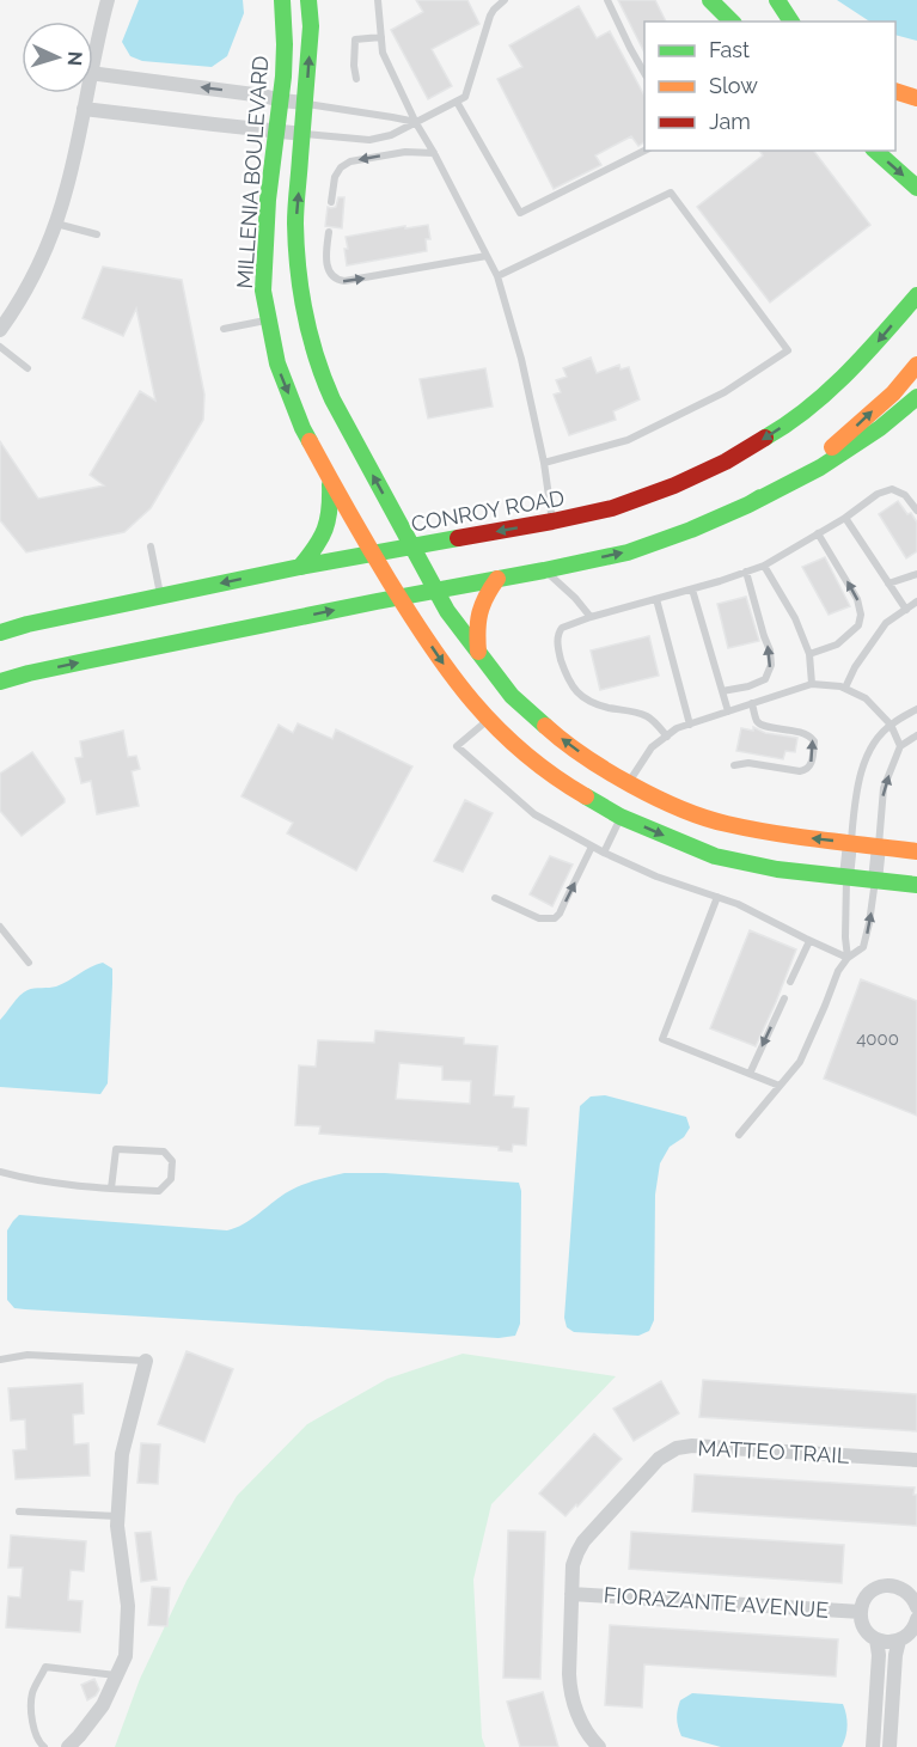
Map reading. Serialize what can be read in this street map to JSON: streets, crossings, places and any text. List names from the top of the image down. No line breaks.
{"streets":{"main road":["MILLENIA BOULEVARD","CONROY ROAD"],"street":["MATTEO TRAIL","FIORAZANTE AVENUE"]},"crossings":[["MILLENIA BOULEVARD","CONROY ROAD"],["MATTEO TRAIL","FIORAZANTE AVENUE"]],"one_way":["MILLENIA BOULEVARD"],"house_numbers":["4000"],"legend":["Fast","Slow","Jam"],"north":"right"}
